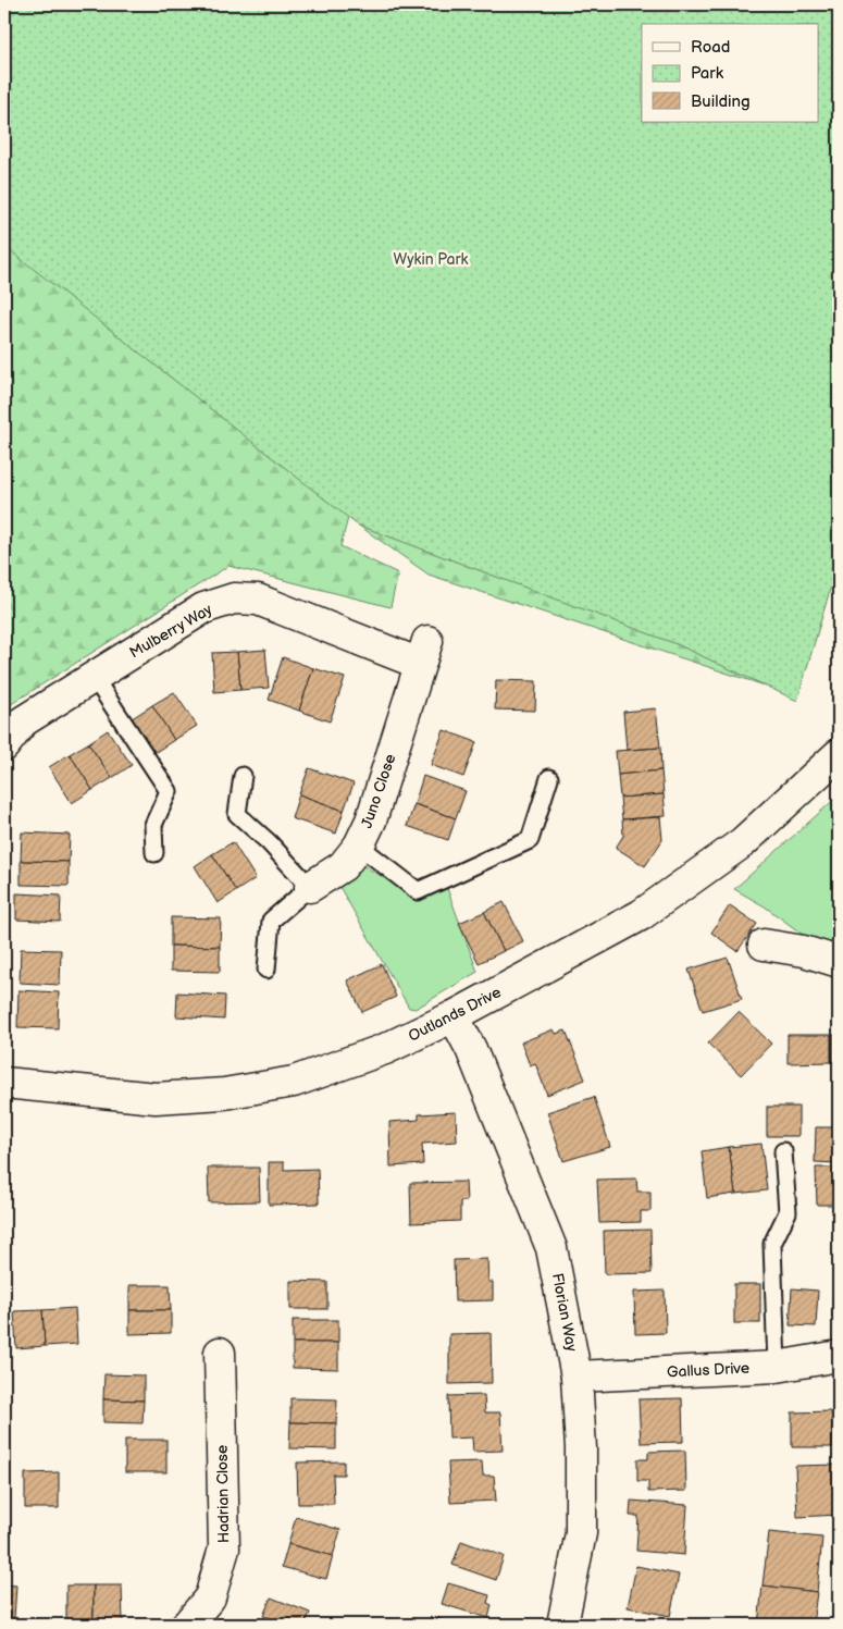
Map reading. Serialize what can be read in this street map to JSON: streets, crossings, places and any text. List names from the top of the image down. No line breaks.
{"streets":{"street":["Mulberry Way","Juno Close","Outlands Drive","Florian Way","Gallus Drive","Hadrian Close"]},"crossings":[["Mulberry Way","Juno Close"],["Outlands Drive","Florian Way"],["Florian Way","Gallus Drive"]],"parks":["Wykin Park"],"legend":["Road","Park","Building"]}
